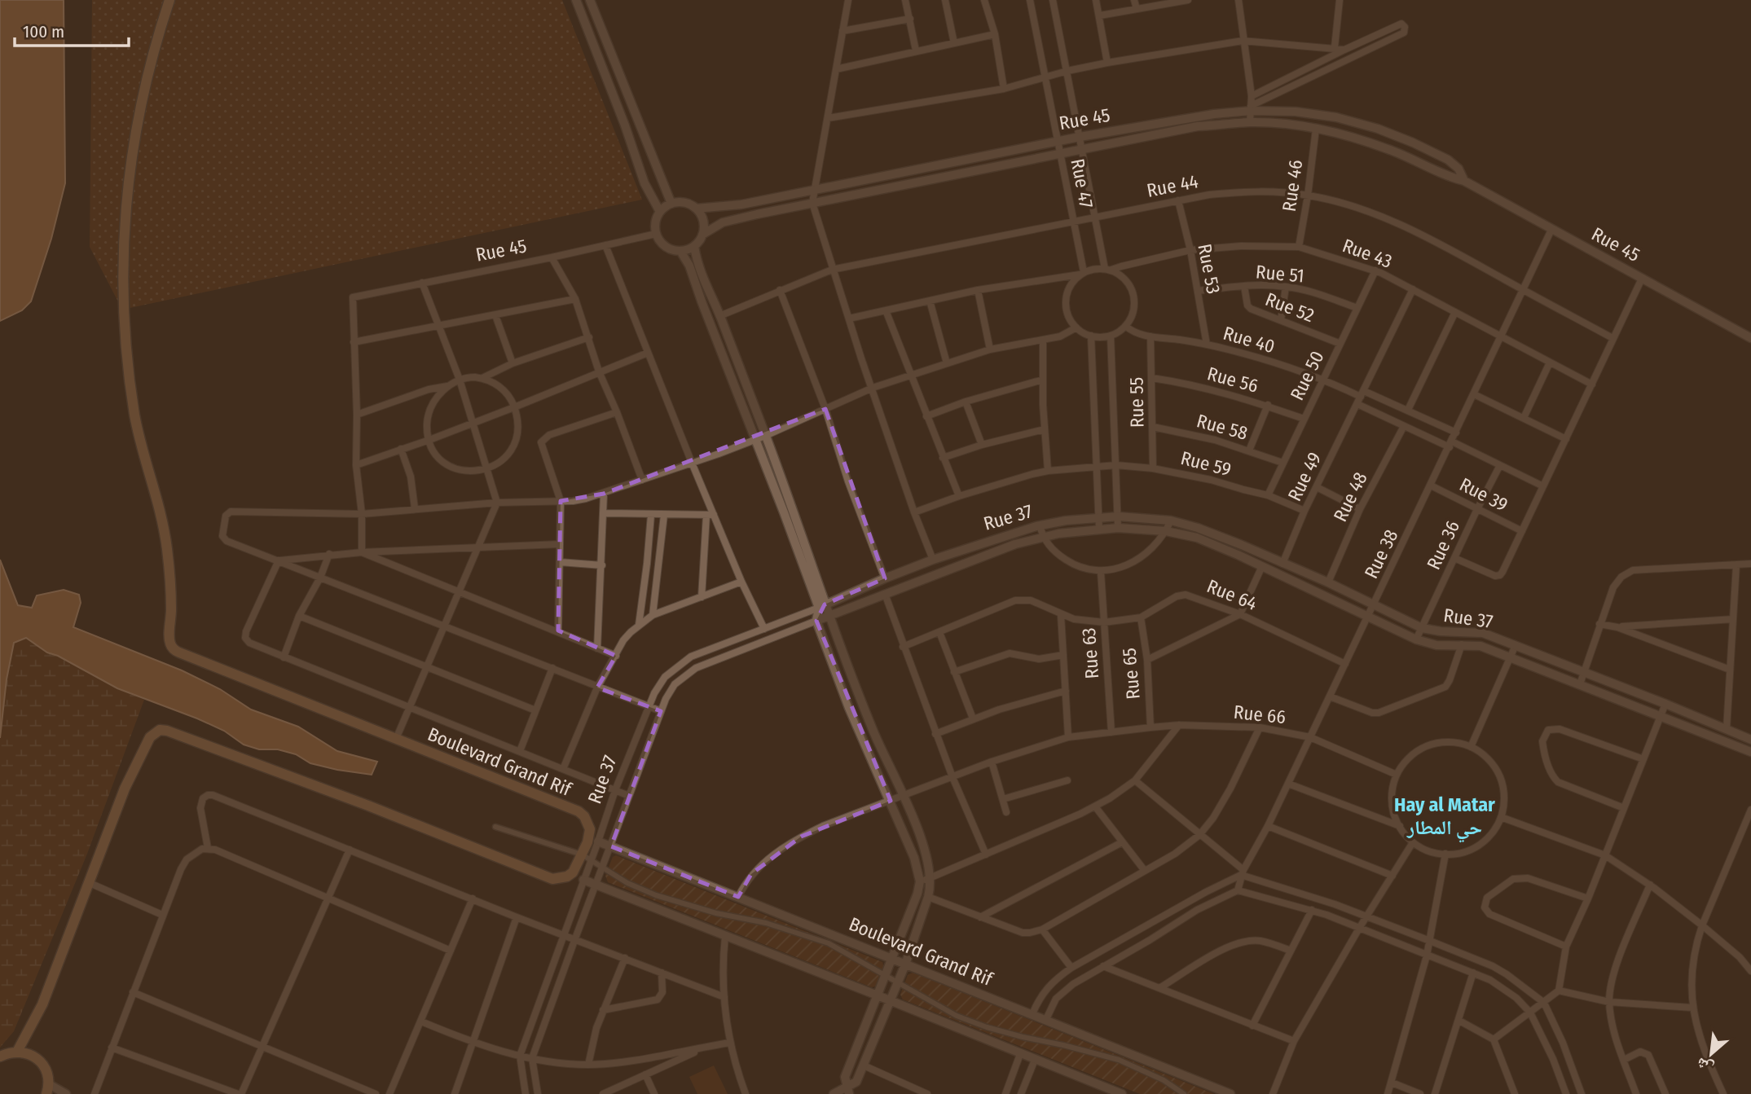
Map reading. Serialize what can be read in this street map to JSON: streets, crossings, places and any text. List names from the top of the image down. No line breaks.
{"streets":{"main road":["Boulevard Grand Rif"],"street":["Rue 45","Rue 47","Rue 44","Rue 46","Rue 43","Rue 53","Rue 51","Rue 52","Rue 40","Rue 50","Rue 56","Rue 55","Rue 58","Rue 59","Rue 49","Rue 39","Rue 48","Rue 37","Rue 36","Rue 38","Rue 64","Rue 63","Rue 65","Rue 66"]},"crossings":[["Rue 45","Rue 47"],["Rue 45","Rue 46"],["Rue 45","Rue 38"],["Rue 47","Rue 44"],["Rue 47","Rue 43"],["Rue 47","Rue 40"],["Rue 44","Rue 46"],["Rue 44","Rue 53"],["Rue 44","Rue 38"],["Rue 46","Rue 43"],["Rue 43","Rue 53"],["Rue 43","Rue 40"],["Rue 43","Rue 50"],["Rue 43","Rue 38"],["Rue 53","Rue 51"],["Rue 53","Rue 40"],["Rue 51","Rue 52"],["Rue 51","Rue 50"],["Rue 52","Rue 50"],["Rue 40","Rue 50"],["Rue 40","Rue 55"],["Rue 40","Rue 38"],["Rue 50","Rue 56"],["Rue 50","Rue 58"],["Rue 50","Rue 59"],["Rue 56","Rue 55"],["Rue 55","Rue 58"],["Rue 55","Rue 59"],["Rue 59","Rue 49"],["Rue 49","Rue 37"],["Rue 39","Rue 36"],["Rue 39","Rue 38"],["Rue 48","Rue 37"],["Rue 37","Rue 36"],["Rue 37","Rue 38"],["Rue 37","Boulevard Grand Rif"],["Rue 38","Rue 64"],["Rue 38","Rue 66"],["Rue 64","Rue 63"],["Rue 64","Rue 65"],["Rue 63","Rue 66"],["Rue 65","Rue 66"],["Rue 66","Boulevard Grand Rif"]],"districts":["Hay al Matar حي المطار"],"scale_bar":"100 m","north":"bottom left"}
